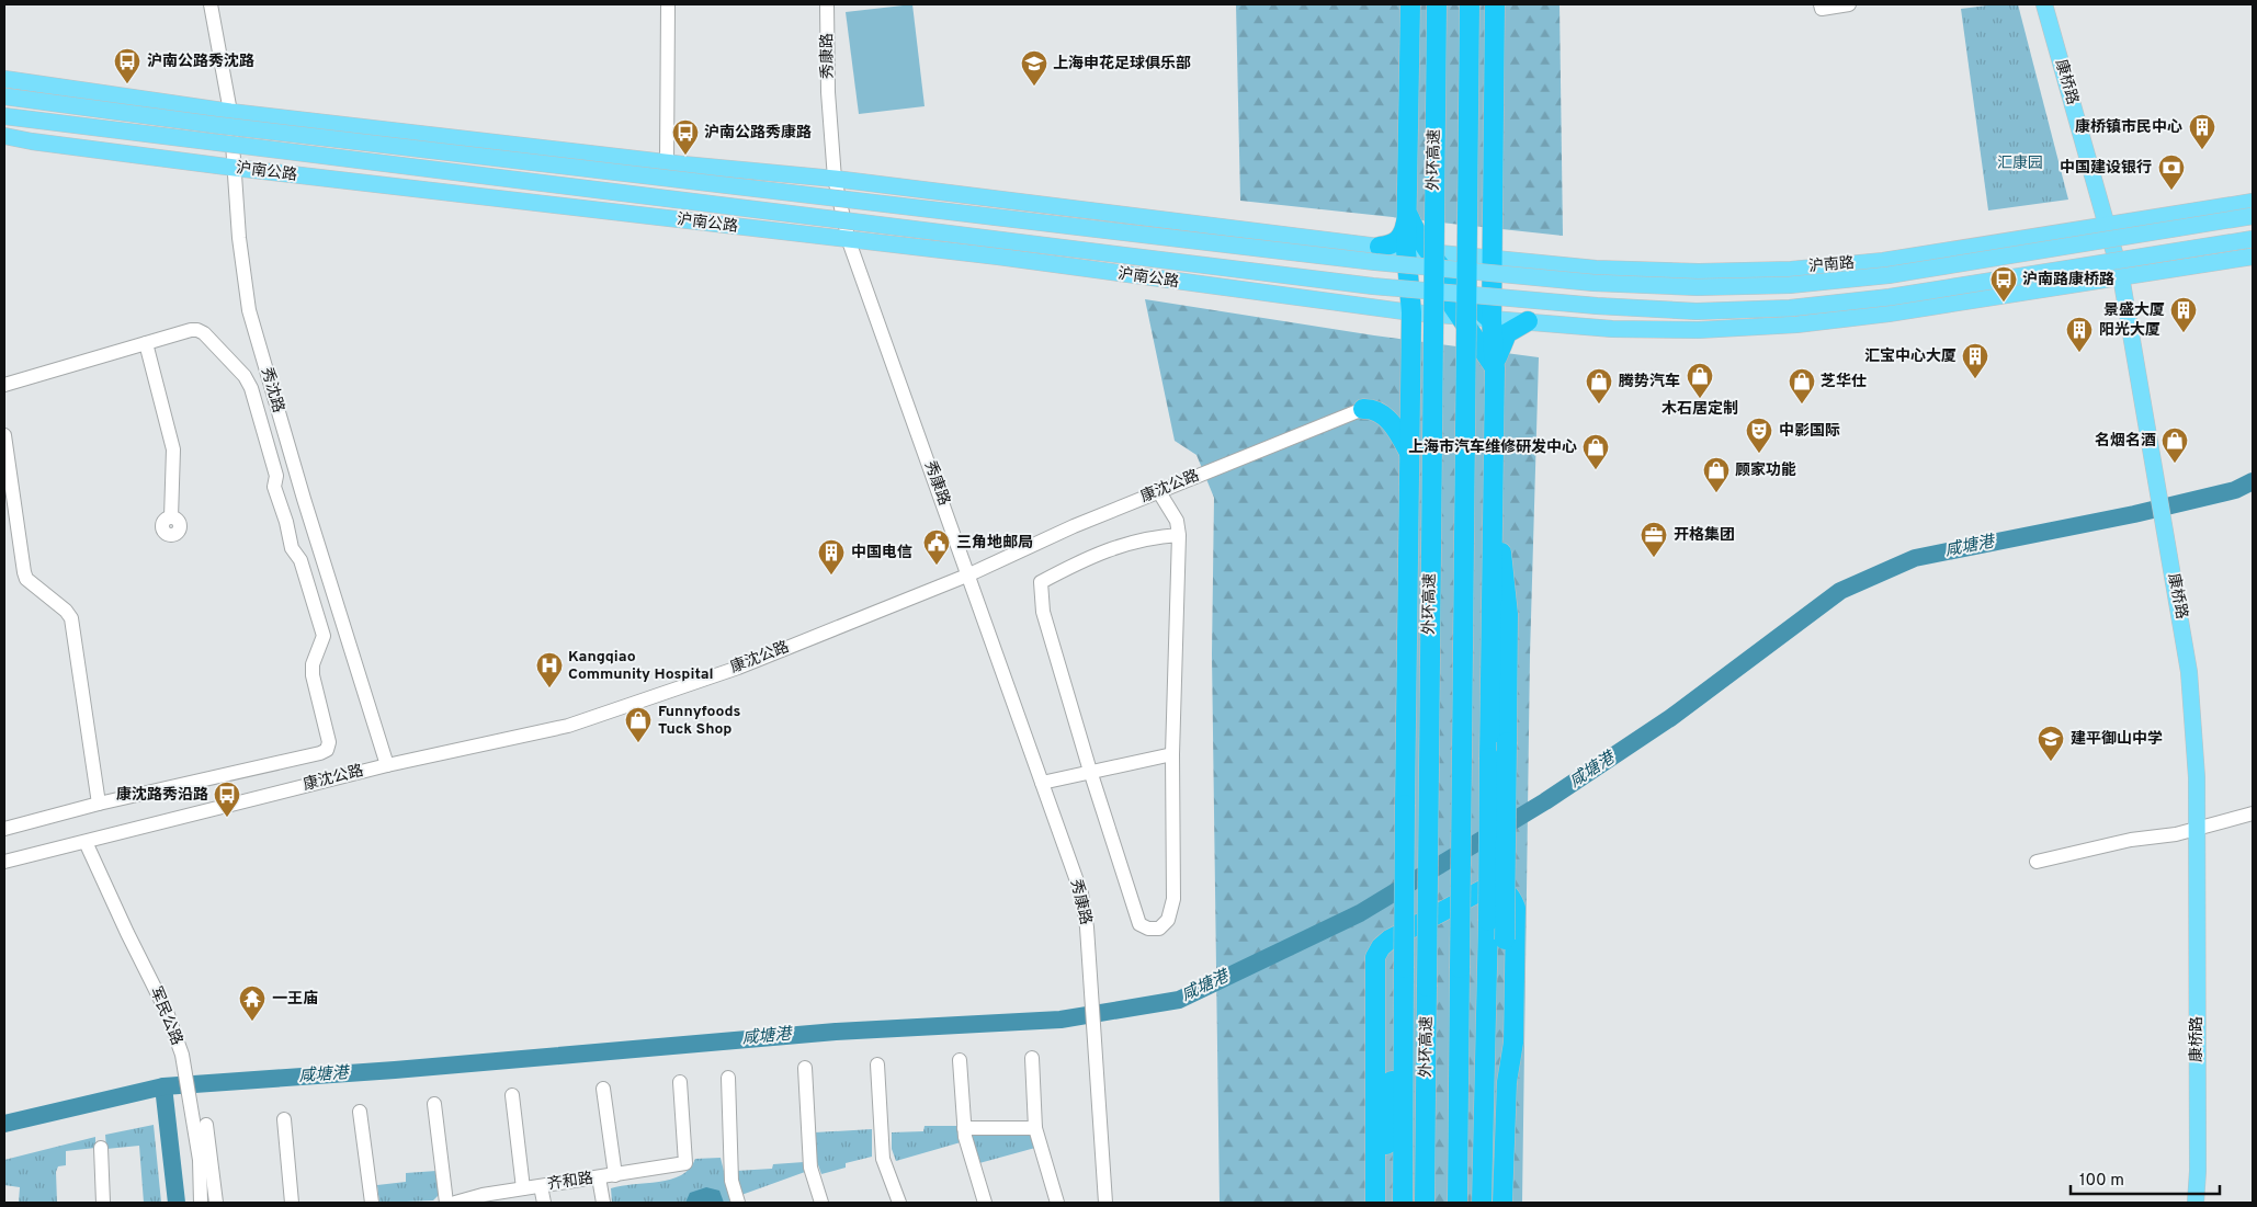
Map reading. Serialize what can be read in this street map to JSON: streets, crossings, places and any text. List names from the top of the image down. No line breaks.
{"streets":{"highway":["外环高速"],"main road":["康桥路","沪南公路","沪南路"],"street":["秀康路","秀沈路","康沈公路","军民公路","齐和路"]},"crossings":[["秀康路","沪南公路"],["秀康路","康沈公路"],["康桥路","沪南路"],["沪南公路","秀沈路"],["秀沈路","康沈公路"],["康沈公路","军民公路"]],"water":["咸塘港"],"parks":["汇康园"],"places":{"bus stop":["沪南公路秀沈路","沪南公路秀康路","沪南路康桥路","康沈路秀沿路"],"school or university":["上海申花足球俱乐部","建平御山中学"],"building":["康桥镇市民中心","景盛大厦","阳光大厦","汇宝中心大厦","中国电信"],"bank":["中国建设银行"],"shop":["木石居定制","腾势汽车","芝华仕","名烟名酒","上海市汽车维修研发中心","顾家功能","Funnyfoods Tuck Shop"],"theatre":["中影国际"],"office":["开格集团"],"public building":["三角地邮局"],"hospital":["Kangqiao Community Hospital"],"temple":["一王庙"]},"scale_bar":"100 m"}
